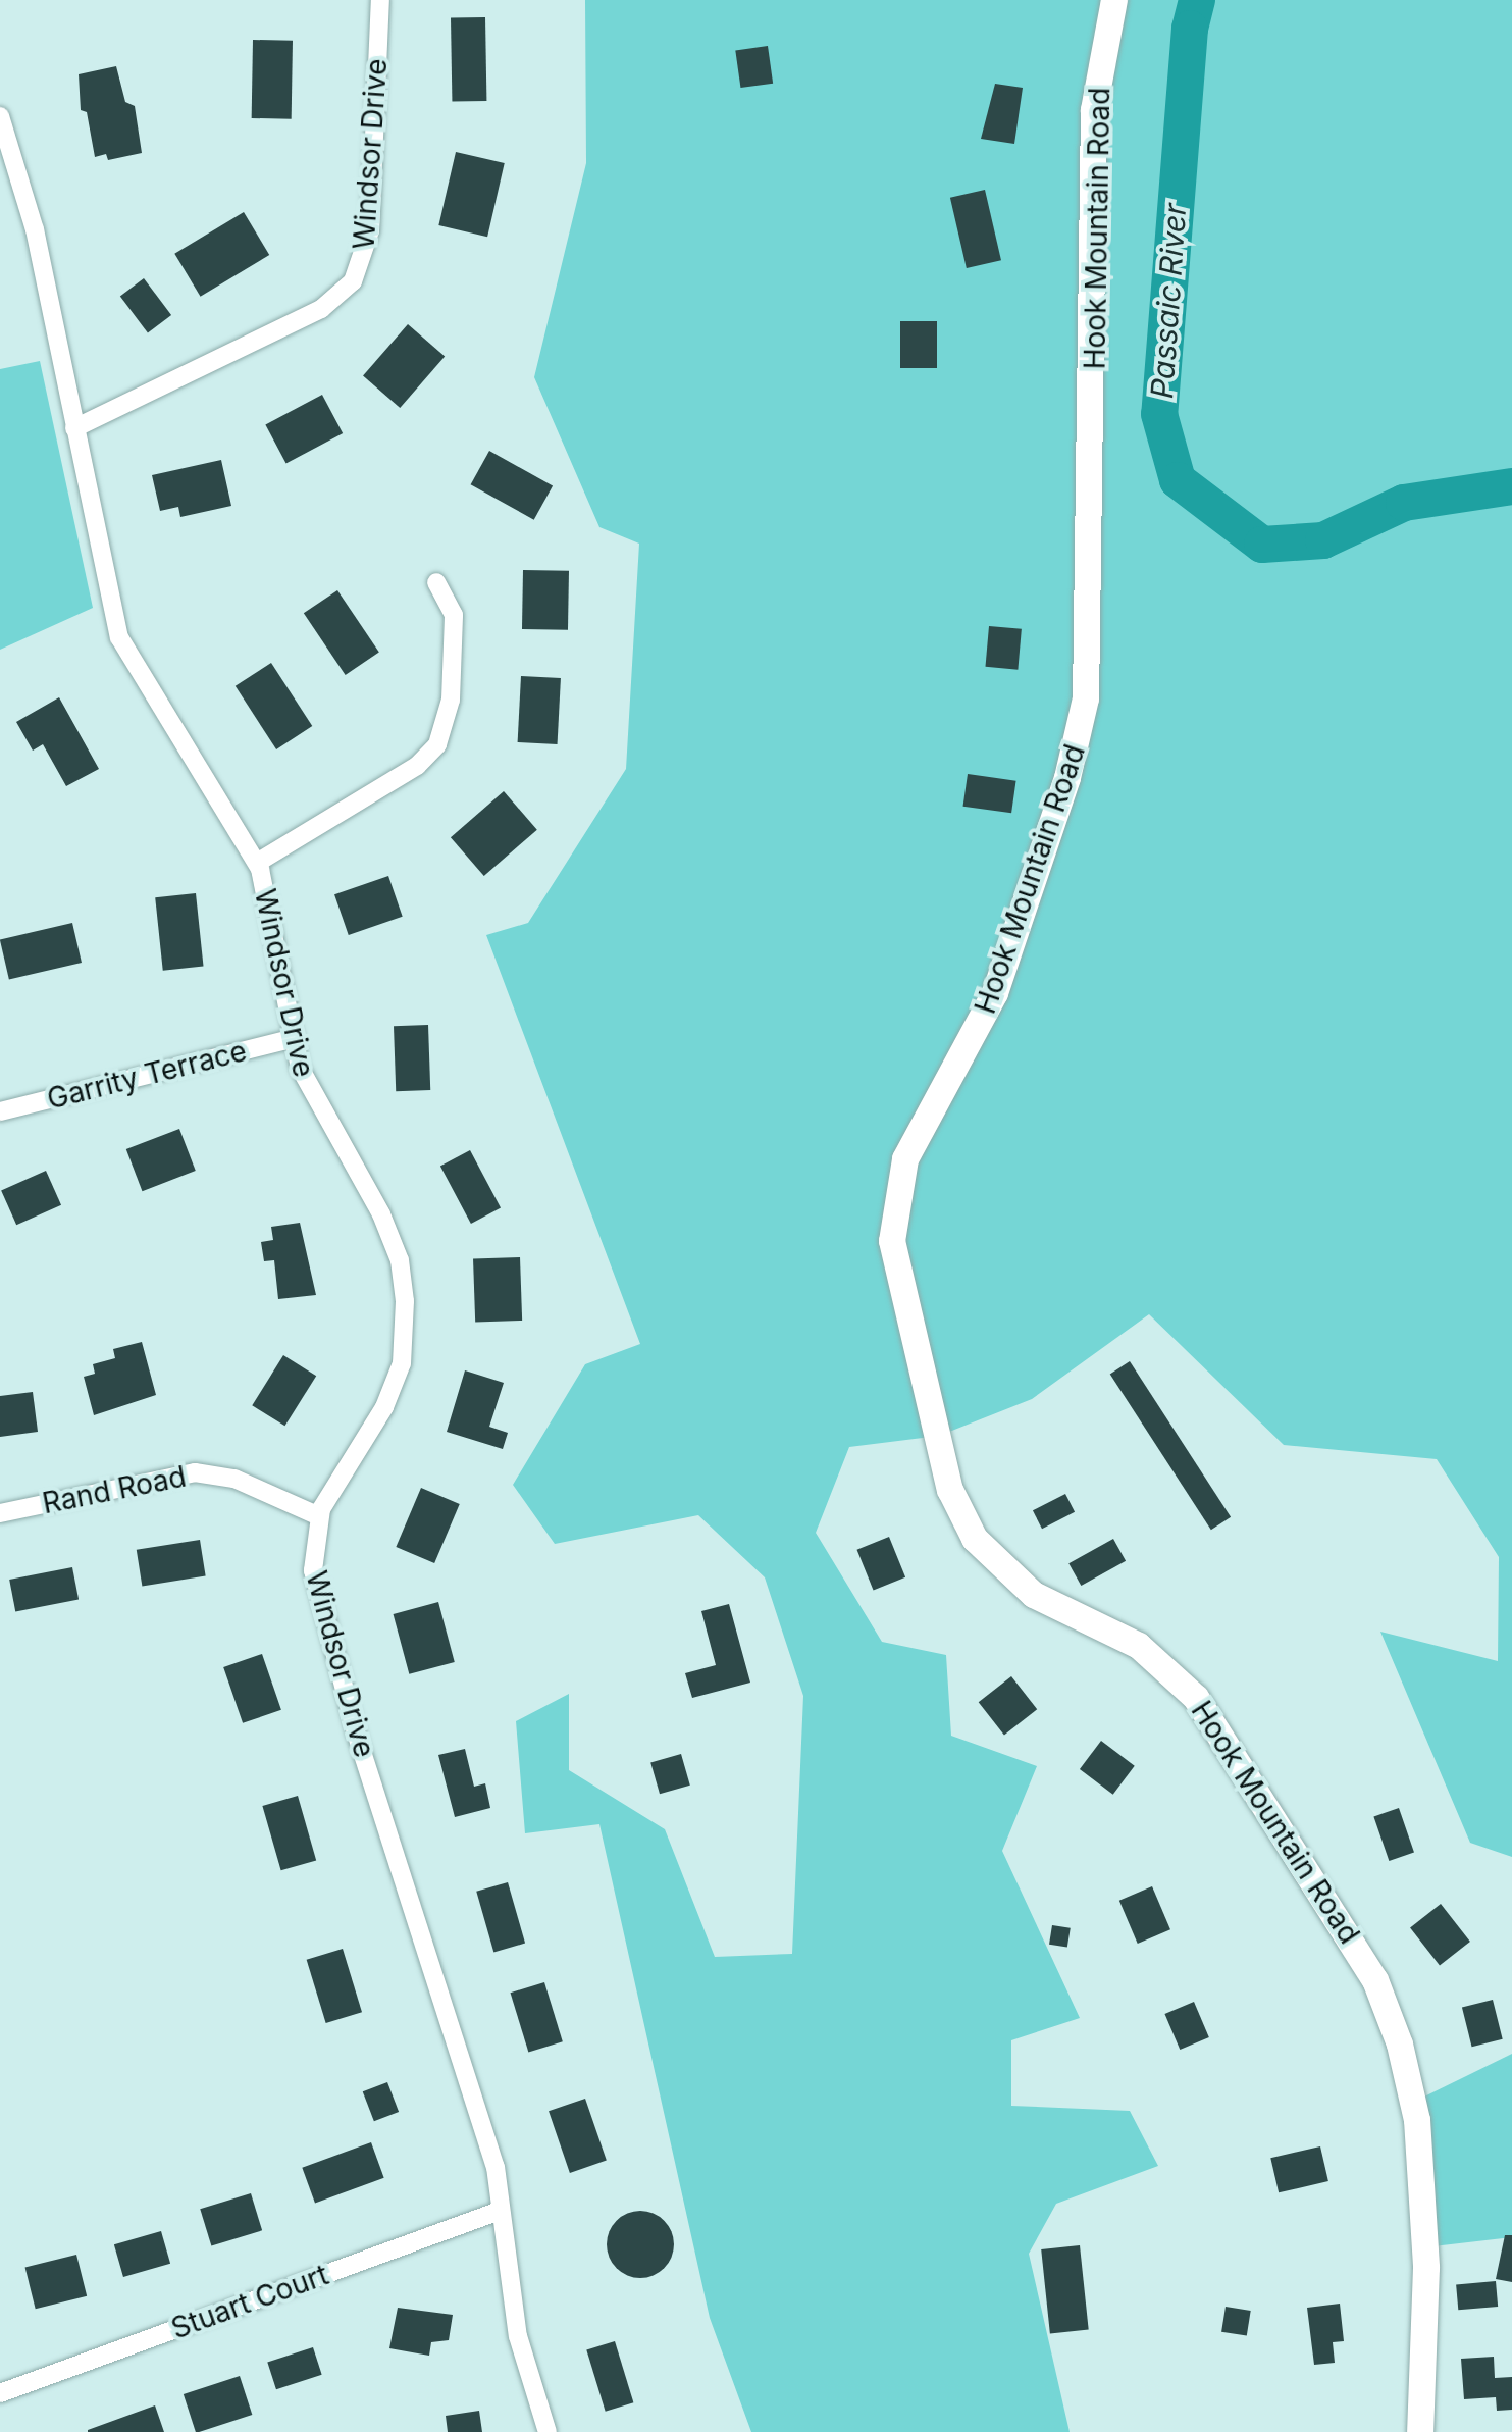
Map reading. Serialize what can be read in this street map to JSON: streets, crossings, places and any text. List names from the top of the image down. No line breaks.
{"streets":{"street":["Windsor Drive","Hook Mountain Road","Garrity Terrace","Rand Road","Stuart Court"]},"crossings":[["Windsor Drive","Garrity Terrace"],["Windsor Drive","Rand Road"],["Windsor Drive","Stuart Court"]],"water":["Passaic River"]}
